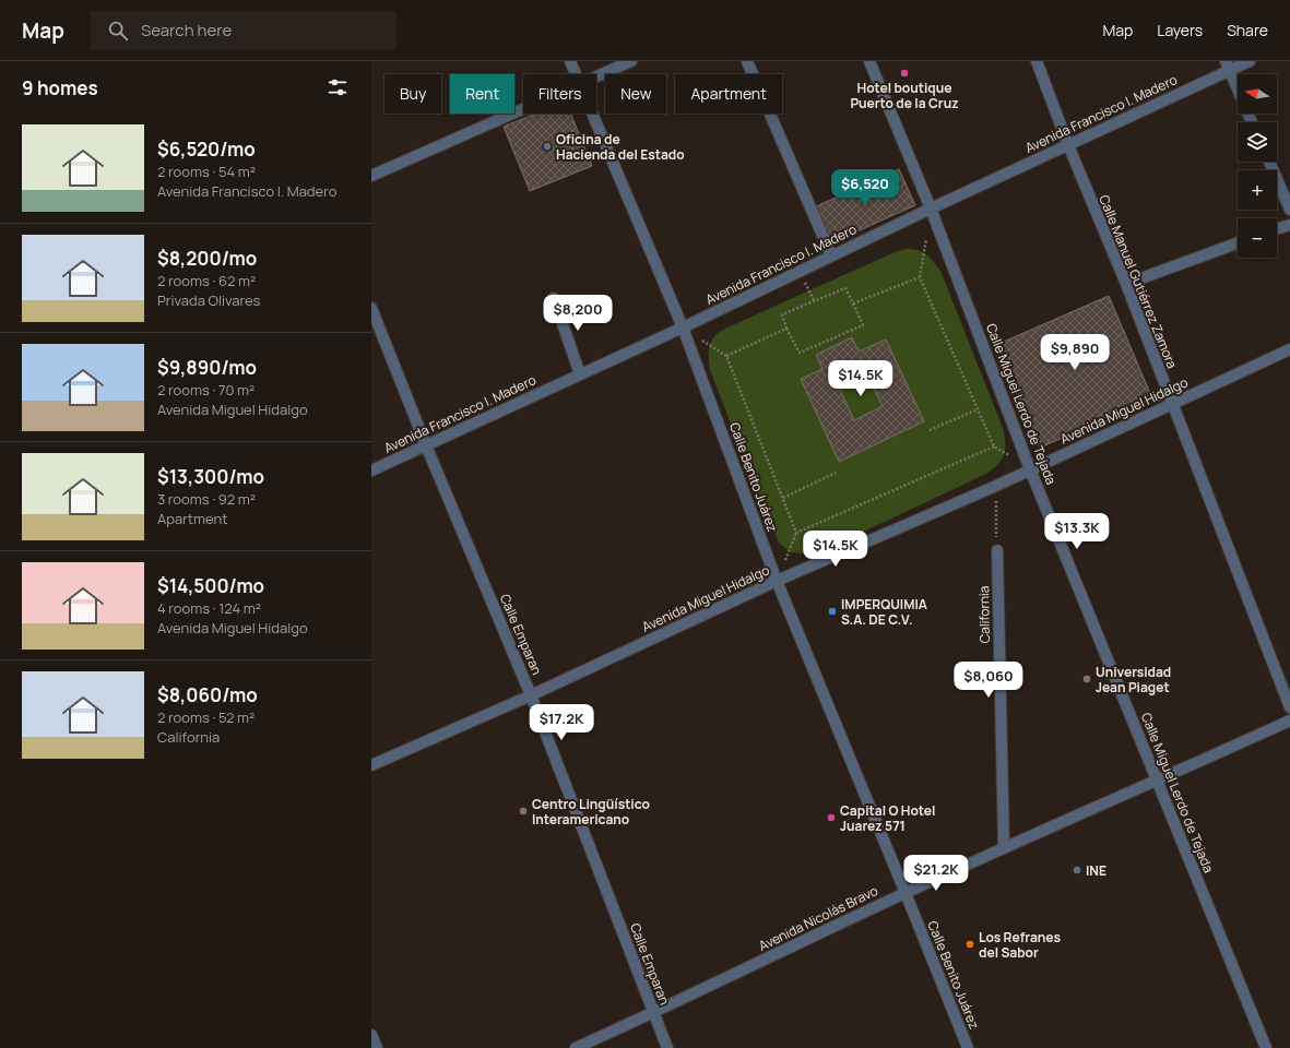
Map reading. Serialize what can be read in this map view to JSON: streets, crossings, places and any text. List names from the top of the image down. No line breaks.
{"streets":{"street":["Avenida Francisco I. Madero","Calle Manuel Gutiérrez Zamora","Calle Miguel Lerdo de Tejada","Avenida Miguel Hidalgo","Calle Benito Juárez","California","Calle Emparan","Avenida Nicolás Bravo"]},"crossings":[["Avenida Francisco I. Madero","Calle Manuel Gutiérrez Zamora"],["Avenida Francisco I. Madero","Calle Miguel Lerdo de Tejada"],["Avenida Francisco I. Madero","Calle Benito Juárez"],["Avenida Francisco I. Madero","Calle Emparan"],["Calle Manuel Gutiérrez Zamora","Avenida Miguel Hidalgo"],["Calle Miguel Lerdo de Tejada","Avenida Miguel Hidalgo"],["Calle Miguel Lerdo de Tejada","Avenida Nicolás Bravo"],["Avenida Miguel Hidalgo","Calle Benito Juárez"],["Avenida Miguel Hidalgo","Calle Emparan"],["Calle Benito Juárez","Avenida Nicolás Bravo"],["California","Avenida Nicolás Bravo"],["Calle Emparan","Avenida Nicolás Bravo"]],"places":["Hotel boutique Puerto de la Cruz","Oficina de Hacienda del Estado","IMPERQUIMIA S.A. DE C.V.","Universidad Jean Piaget","Centro Lingüístico Interamericano","Capital O Hotel Juarez 571","INE","Los Refranes del Sabor"],"north":"left","page":{"header":"Map","search":"Search here","nav":["Map","Layers","Share"],"heading":"9 homes","map_buttons":["+","−"],"chip":["Buy","Rent","Filters","New","Apartment"],"list":[{"name":"$6,520/mo","note":"2 rooms · 54 m² · Avenida Francisco I. Madero"},{"name":"$8,200/mo","note":"2 rooms · 62 m² · Privada Olivares"},{"name":"$9,890/mo","note":"2 rooms · 70 m² · Avenida Miguel Hidalgo"},{"name":"$13,300/mo","note":"3 rooms · 92 m² · Apartment"},{"name":"$14,500/mo","note":"4 rooms · 124 m² · Avenida Miguel Hidalgo"},{"name":"$8,060/mo","note":"2 rooms · 52 m² · California"}],"price":["$6,520","$8,200","$9,890","$14.5K","$13.3K","$14.5K","$8,060","$17.2K","$21.2K"]}}
